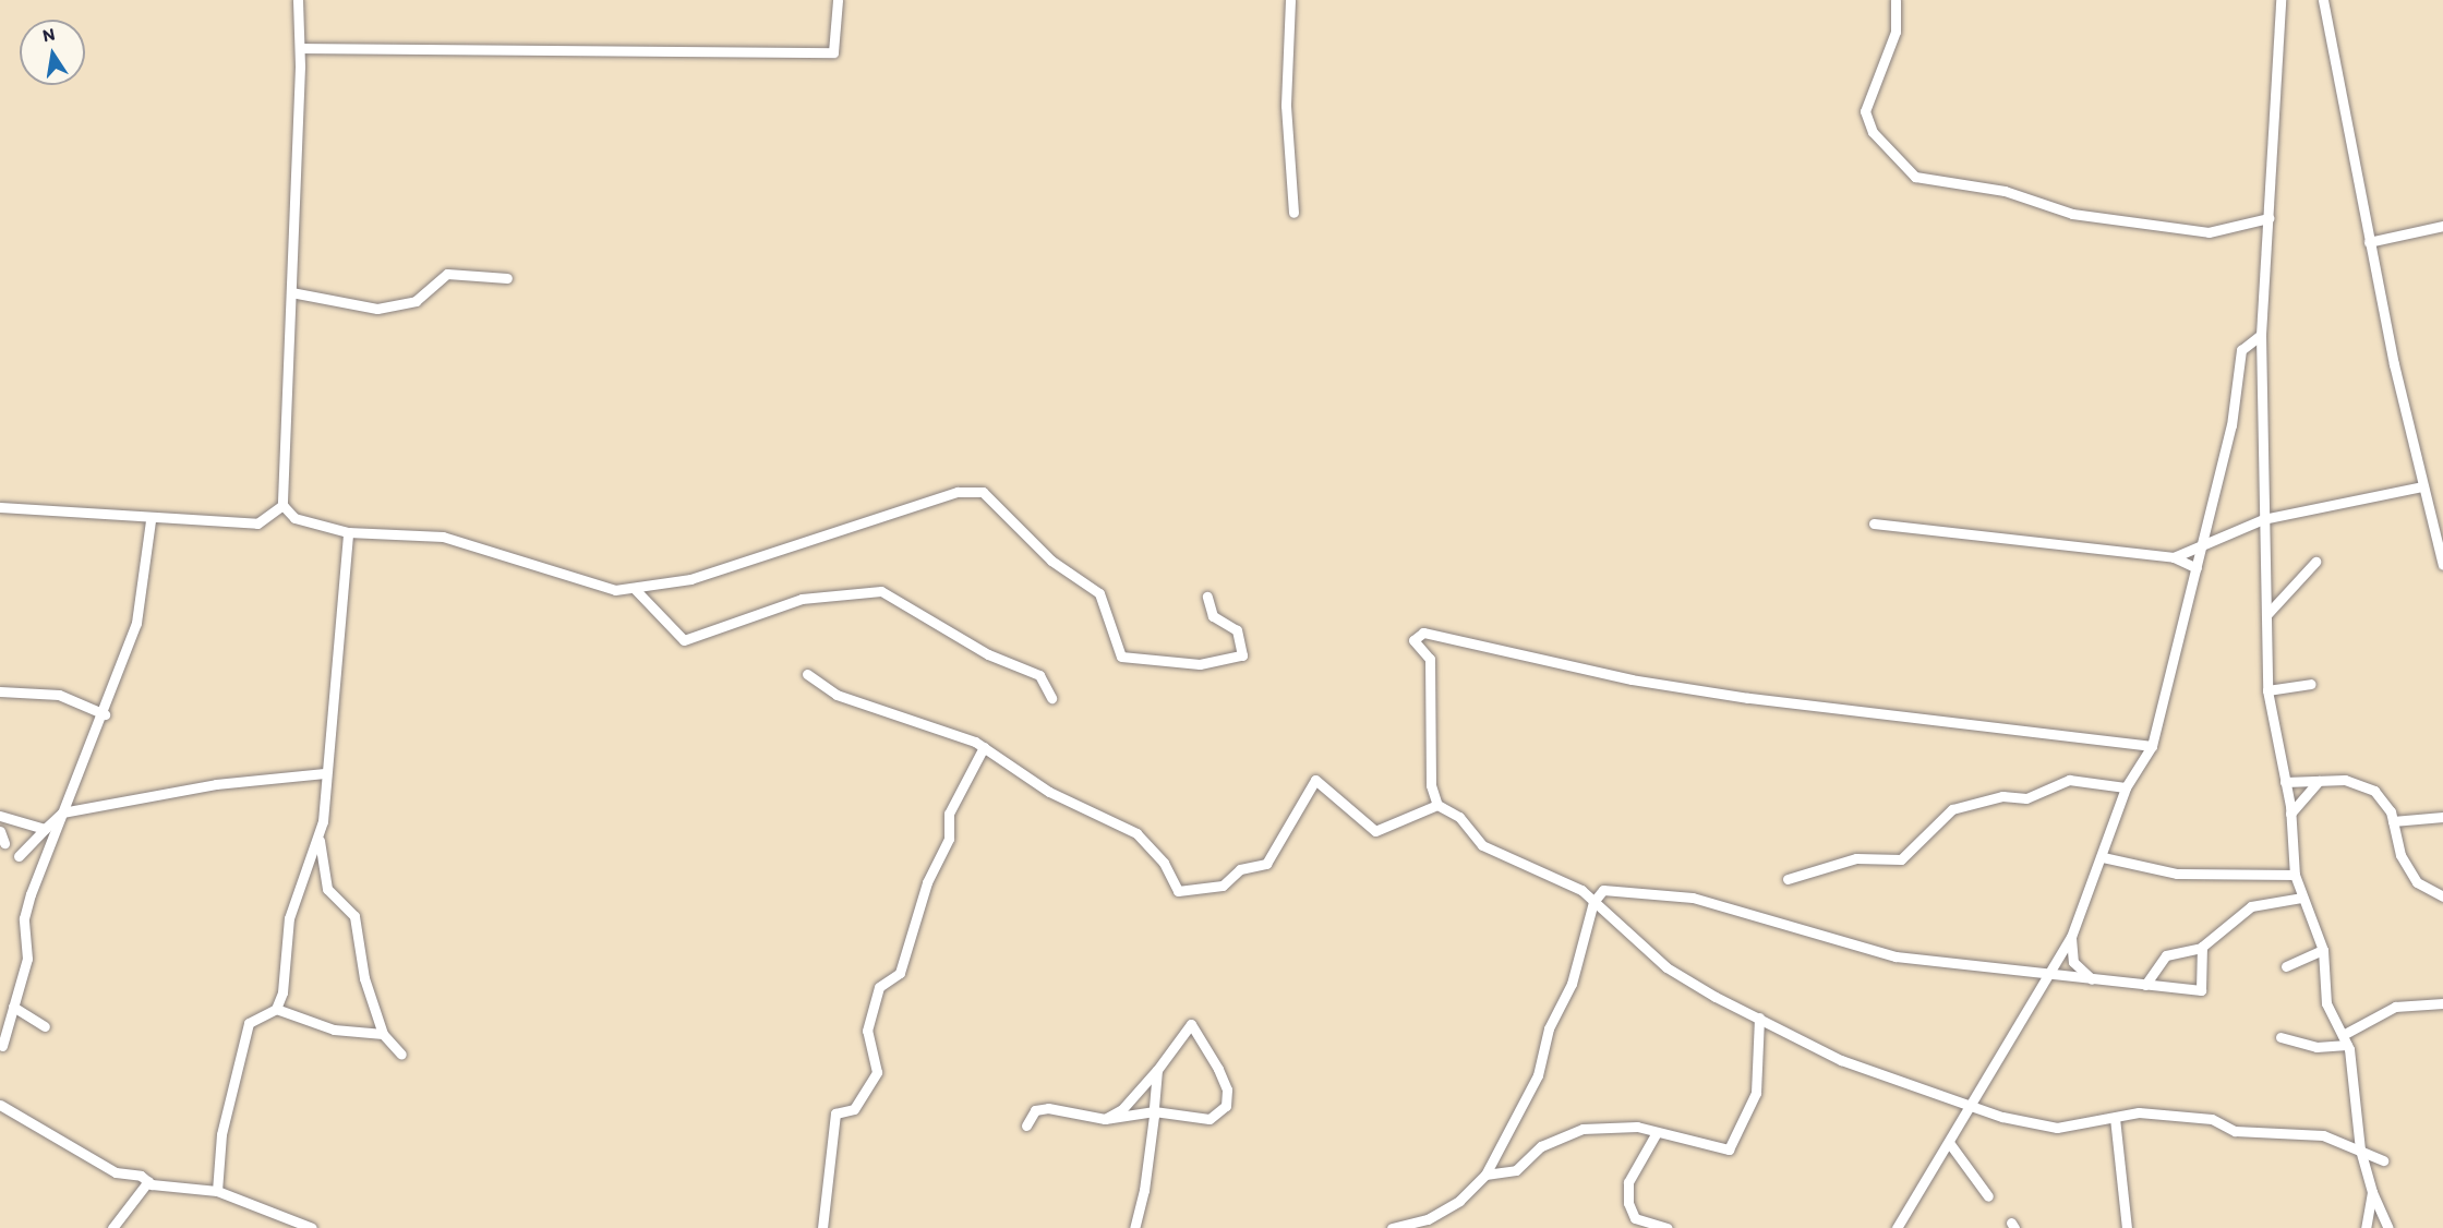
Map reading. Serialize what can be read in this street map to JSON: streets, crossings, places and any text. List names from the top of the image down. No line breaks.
{"north":"top"}
